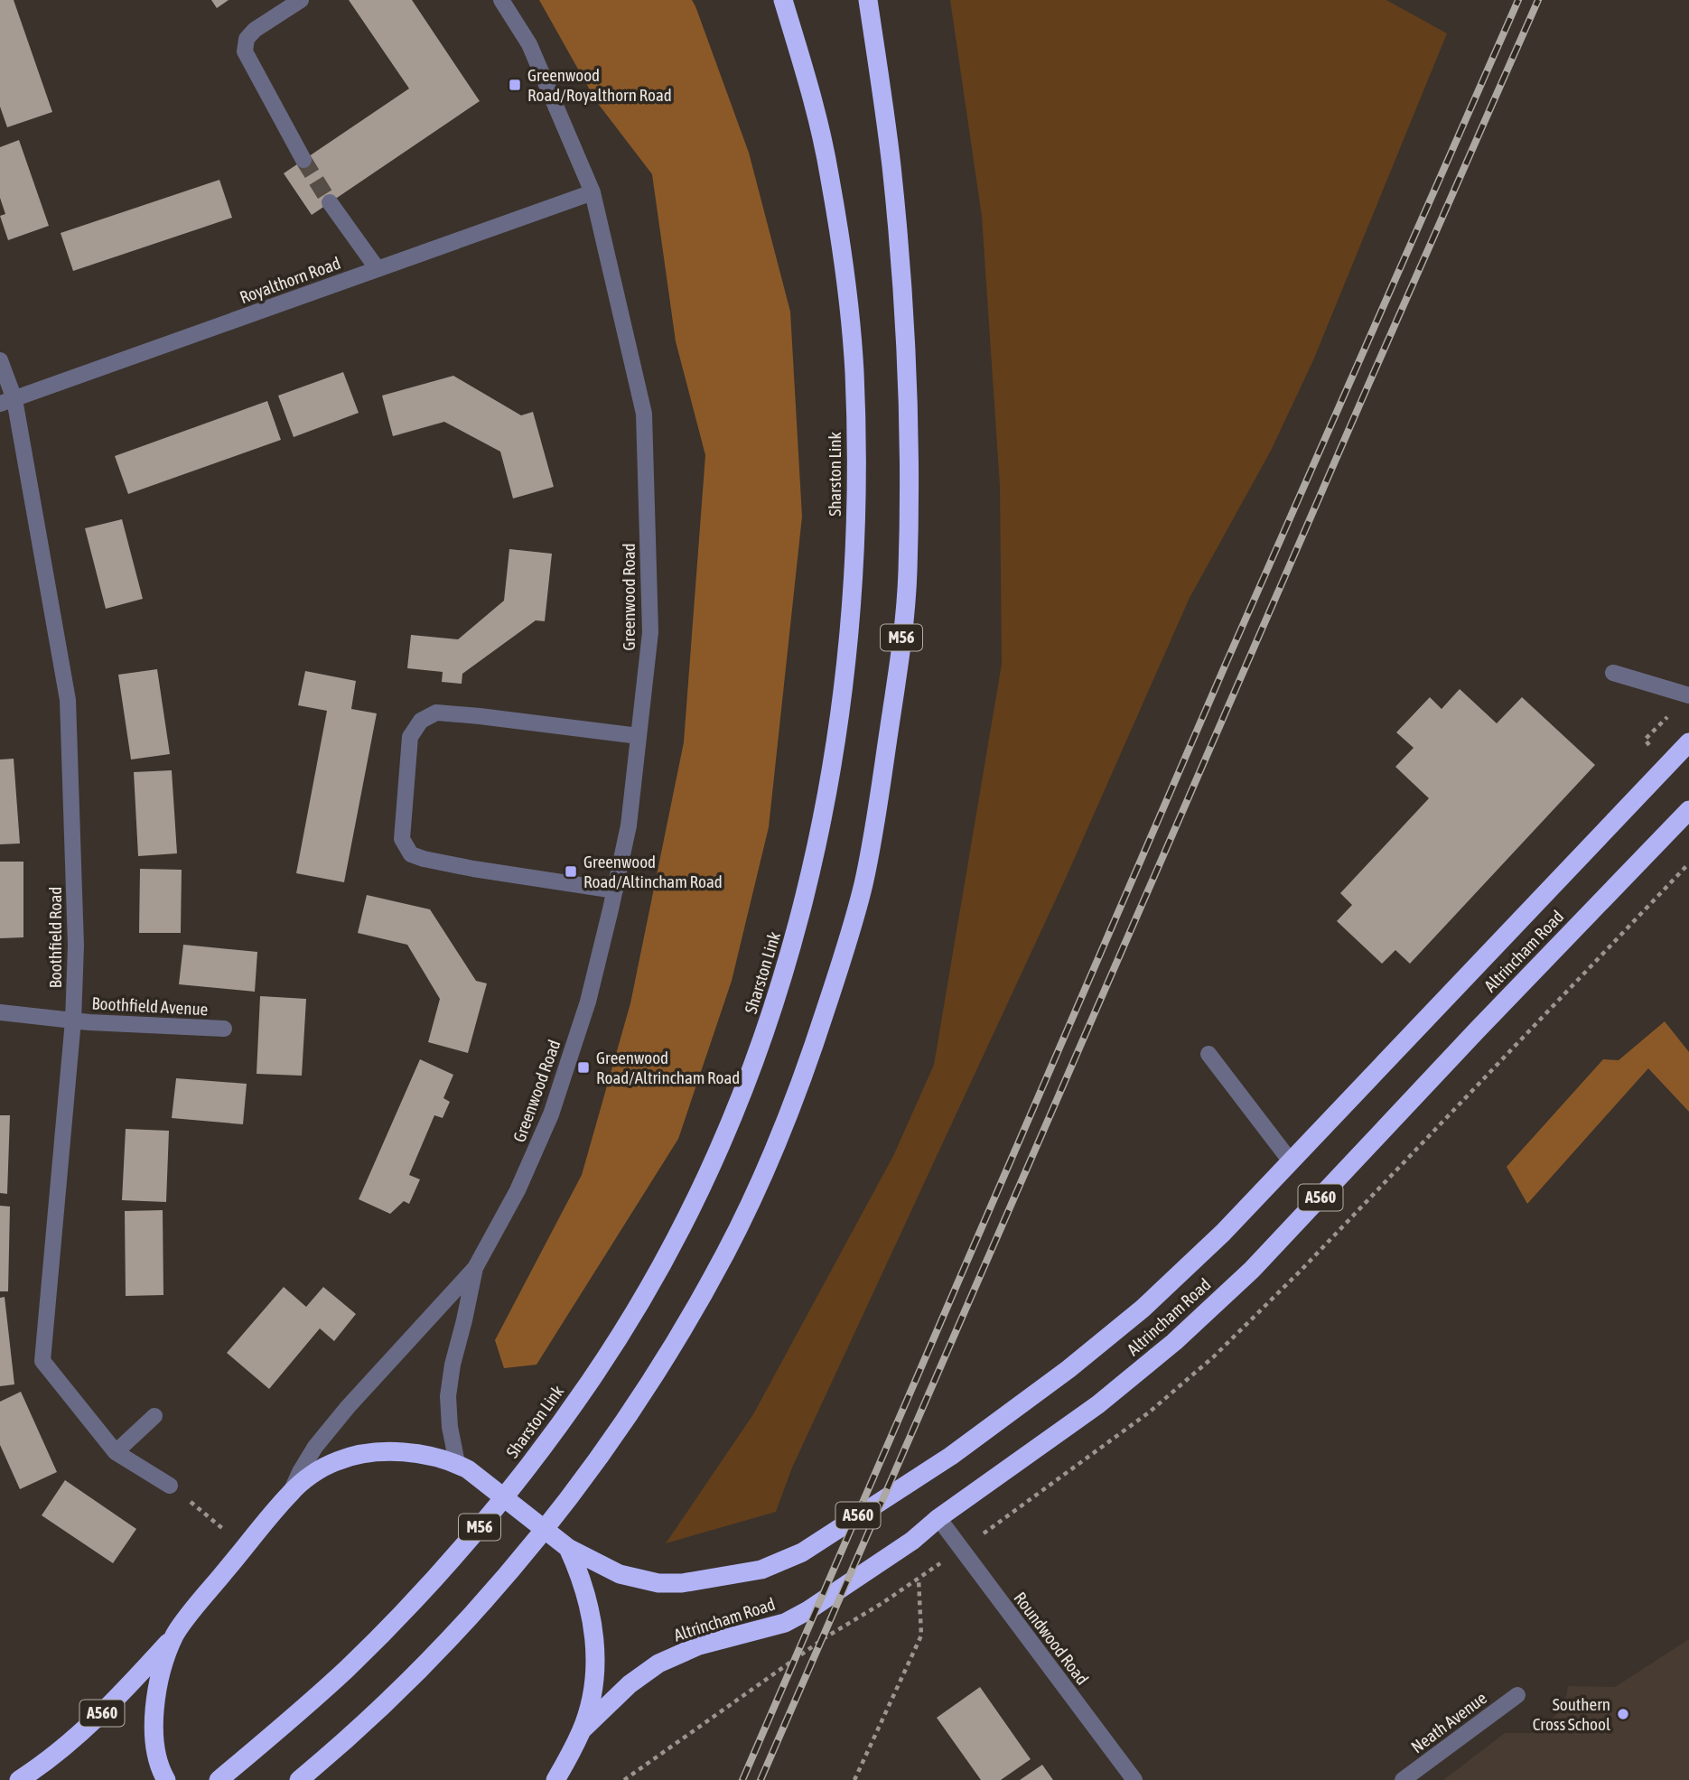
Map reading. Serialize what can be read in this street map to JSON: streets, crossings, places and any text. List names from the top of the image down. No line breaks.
{"streets":{"highway":["Sharston Link","M56","Altrincham Road","A560"],"street":["Royalthorn Road","Greenwood Road","Boothfield Road","Boothfield Avenue","Roundwood Road","Neath Avenue"]},"crossings":[["Royalthorn Road","Greenwood Road"],["Royalthorn Road","Boothfield Road"],["Greenwood Road","A560"],["Boothfield Road","Boothfield Avenue"],["Altrincham Road","A560"],["Altrincham Road","Roundwood Road"]],"places":{"transit":["Greenwood Road/Royalthorn Road","Greenwood Road/Altincham Road","Greenwood Road/Altrincham Road"],"other":["Southern Cross School"]}}
